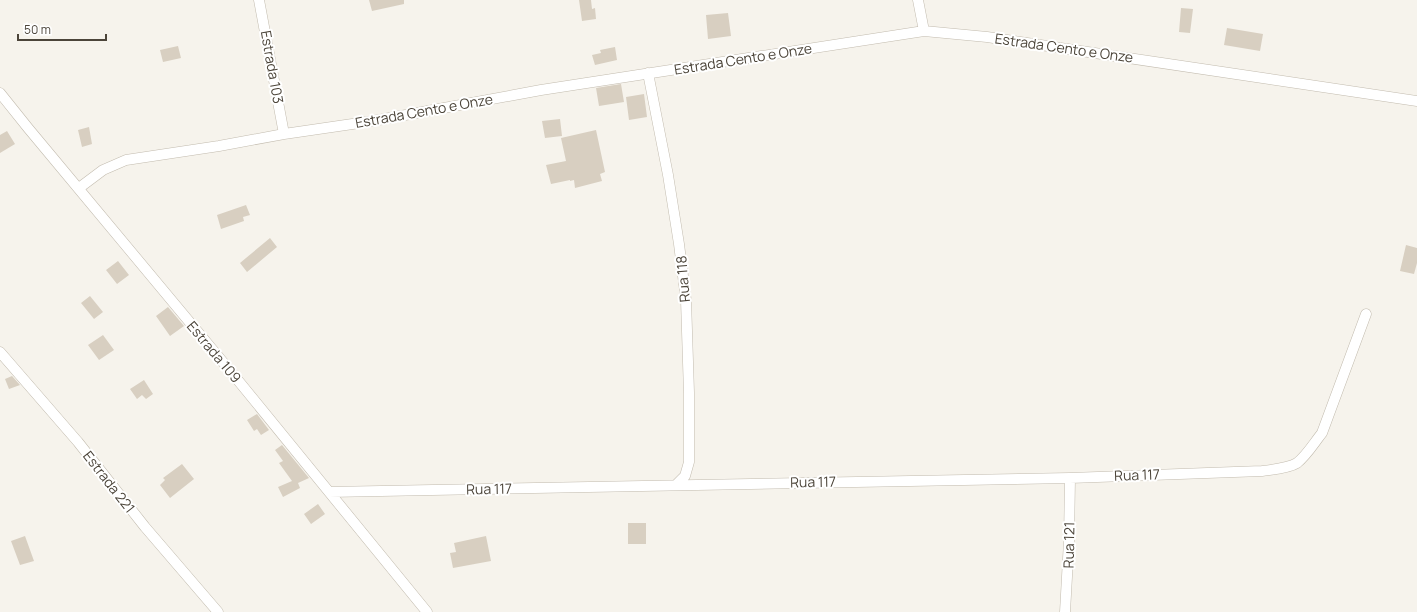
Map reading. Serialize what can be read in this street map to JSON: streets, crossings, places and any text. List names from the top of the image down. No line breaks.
{"streets":{"street":["Estrada Cento e Onze","Estrada 103","Rua 118","Estrada 109","Rua 117","Estrada 221","Rua 121"]},"crossings":[["Estrada Cento e Onze","Estrada 103"],["Estrada Cento e Onze","Rua 118"],["Estrada Cento e Onze","Estrada 109"],["Rua 118","Rua 117"],["Estrada 109","Rua 117"],["Rua 117","Rua 121"]],"scale_bar":"50 m"}
